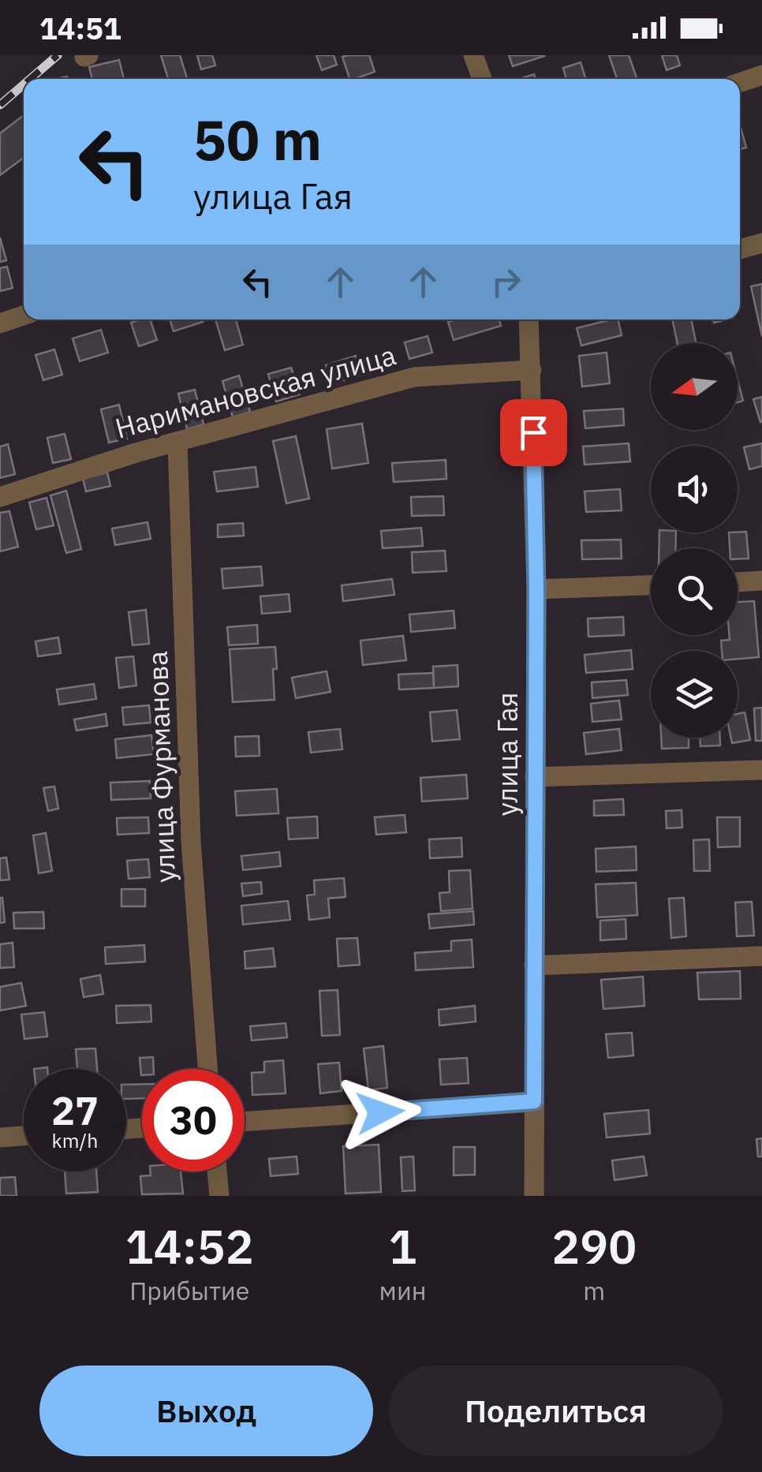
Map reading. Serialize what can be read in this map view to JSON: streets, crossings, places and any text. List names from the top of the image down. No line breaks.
{"streets":{"street":["Наримановская улица","улица Гая","улица Фурманова"]},"crossings":[["Наримановская улица","улица Гая"],["Наримановская улица","улица Фурманова"]],"north":"left","page":{"status":"14:51","turn":["50 m","улица Гая"],"speed":"27 km/h","limit":"30","eta":["14:52","Прибытие","1","мин","290","m"],"buttons":["Выход","Поделиться"]}}
